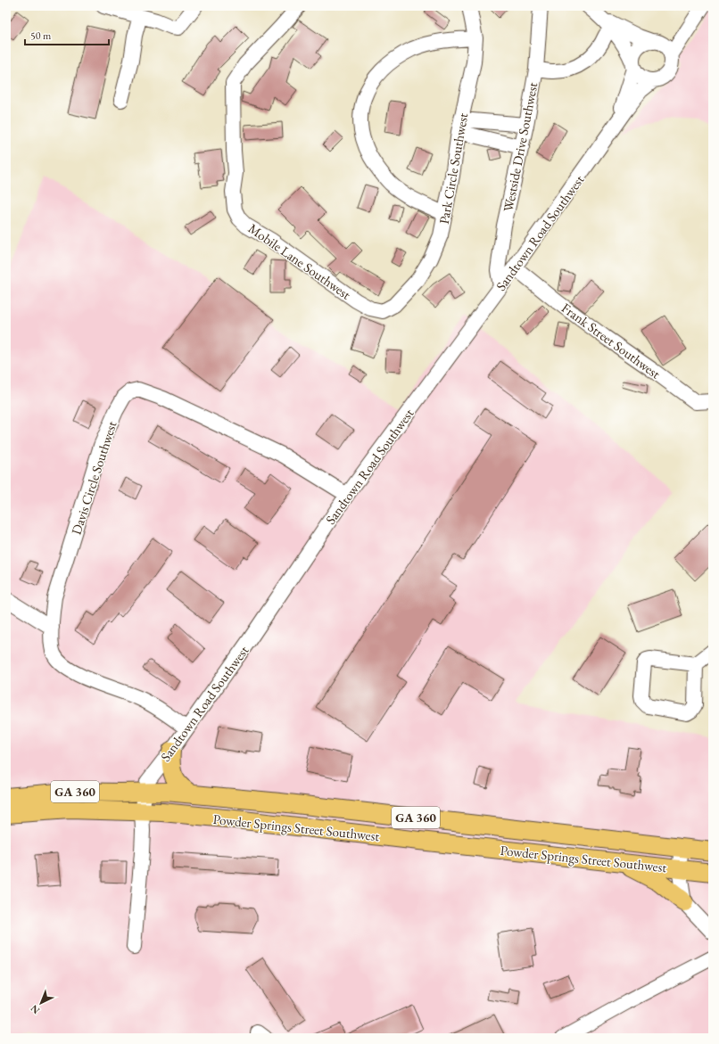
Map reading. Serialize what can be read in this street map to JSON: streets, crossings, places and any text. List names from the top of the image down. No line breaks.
{"streets":{"main road":["GA 360","Powder Springs Street Southwest"],"street":["Westside Drive Southwest","Park Circle Southwest","Sandtown Road Southwest","Mobile Lane Southwest","Frank Street Southwest","Davis Circle Southwest"]},"crossings":[["Westside Drive Southwest","Sandtown Road Southwest"],["Park Circle Southwest","Mobile Lane Southwest"],["Sandtown Road Southwest","Frank Street Southwest"],["Sandtown Road Southwest","Davis Circle Southwest"],["Sandtown Road Southwest","Powder Springs Street Southwest"]],"scale_bar":"50 m","north":"bottom left"}
